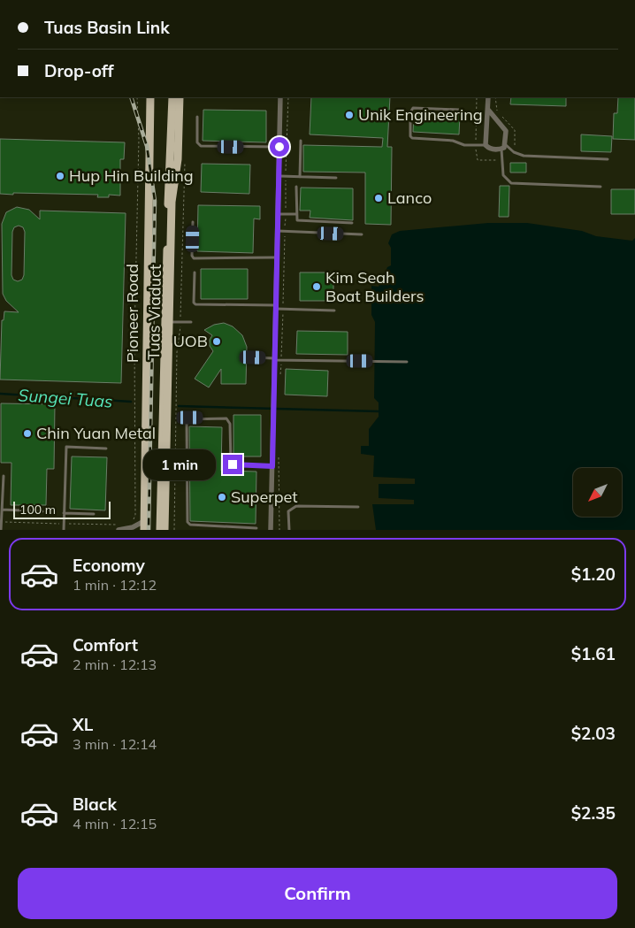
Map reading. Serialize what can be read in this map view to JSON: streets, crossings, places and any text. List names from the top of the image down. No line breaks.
{"streets":{"main road":["Tuas Viaduct","Pioneer Road"]},"water":["Sungei Tuas"],"places":["Unik Engineering","Hup Hin Building","Lanco","Kim Seah Boat Builders","UOB","Chin Yuan Metal","Superpet"],"scale_bar":"100 m","north":"bottom left","page":{"banner":["Tuas Basin Link","Drop-off"],"bubble":"1 min","scale":"100 m","list":[{"name":"Economy","note":"1 min · 12:12","value":"$1.20"},{"name":"Comfort","note":"2 min · 12:13","value":"$1.61"},{"name":"XL","note":"3 min · 12:14","value":"$2.03"},{"name":"Black","note":"4 min · 12:15","value":"$2.35"}],"buttons":"Confirm"}}
